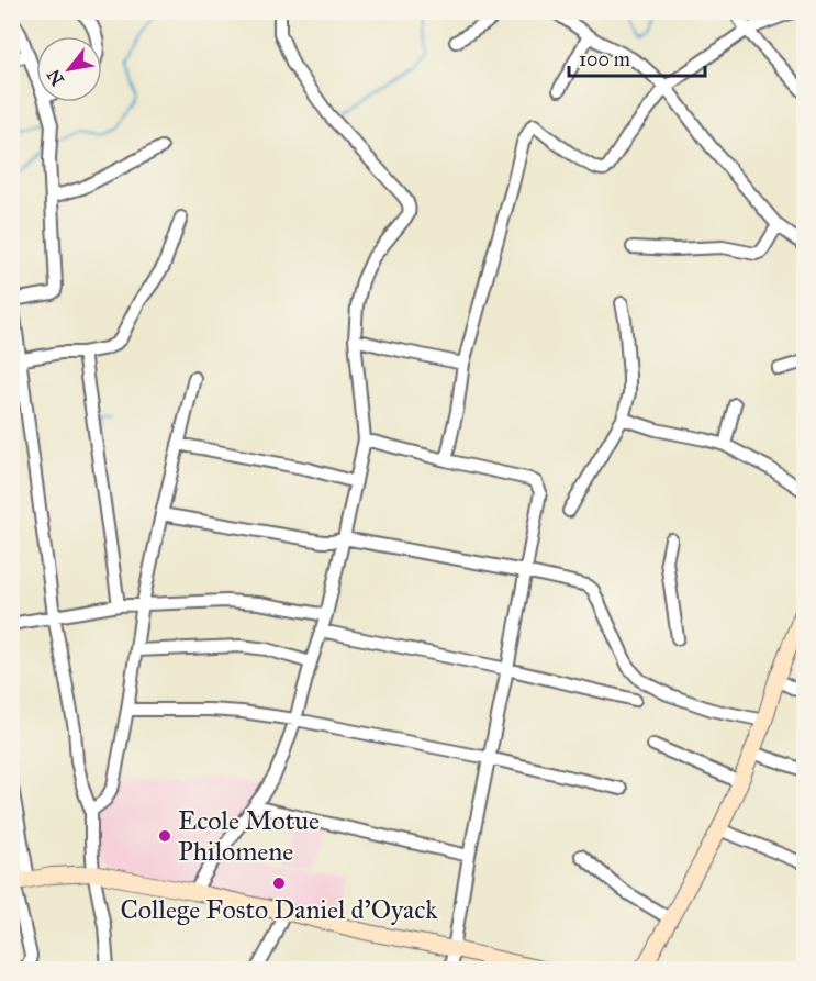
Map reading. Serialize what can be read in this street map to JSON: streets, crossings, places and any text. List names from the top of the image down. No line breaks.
{"places":["Ecole Motue Philomene","College Fosto Daniel d'Oyack"],"scale_bar":"100 m","north":"bottom left"}
